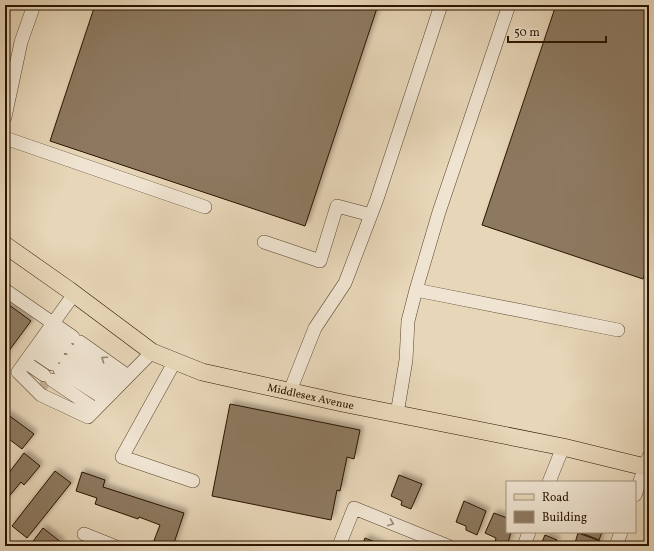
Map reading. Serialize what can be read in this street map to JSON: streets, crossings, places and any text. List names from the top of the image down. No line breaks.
{"streets":{"main road":["Middlesex Avenue"]},"legend":["Road","Building"],"scale_bar":"50 m"}
